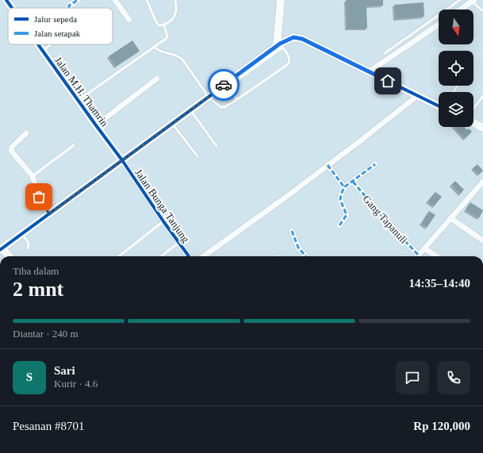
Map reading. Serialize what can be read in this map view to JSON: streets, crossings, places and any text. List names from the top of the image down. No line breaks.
{"streets":{"street":["Jalan M.H. Thamrin","Jalan Bunga Tanjung","Gang Tapanuli"]},"crossings":[["Jalan M.H. Thamrin","Jalan Bunga Tanjung"]],"legend":["Jalur sepeda","Jalan setapak"],"north":"bottom","page":{"heading":["2 mnt","Tiba dalam","14:35–14:40"],"panel":["Sari","Kurir · 4.6","Pesanan #8701","Rp 120,000"],"bar":"Diantar · 240 m","round":"S"}}
